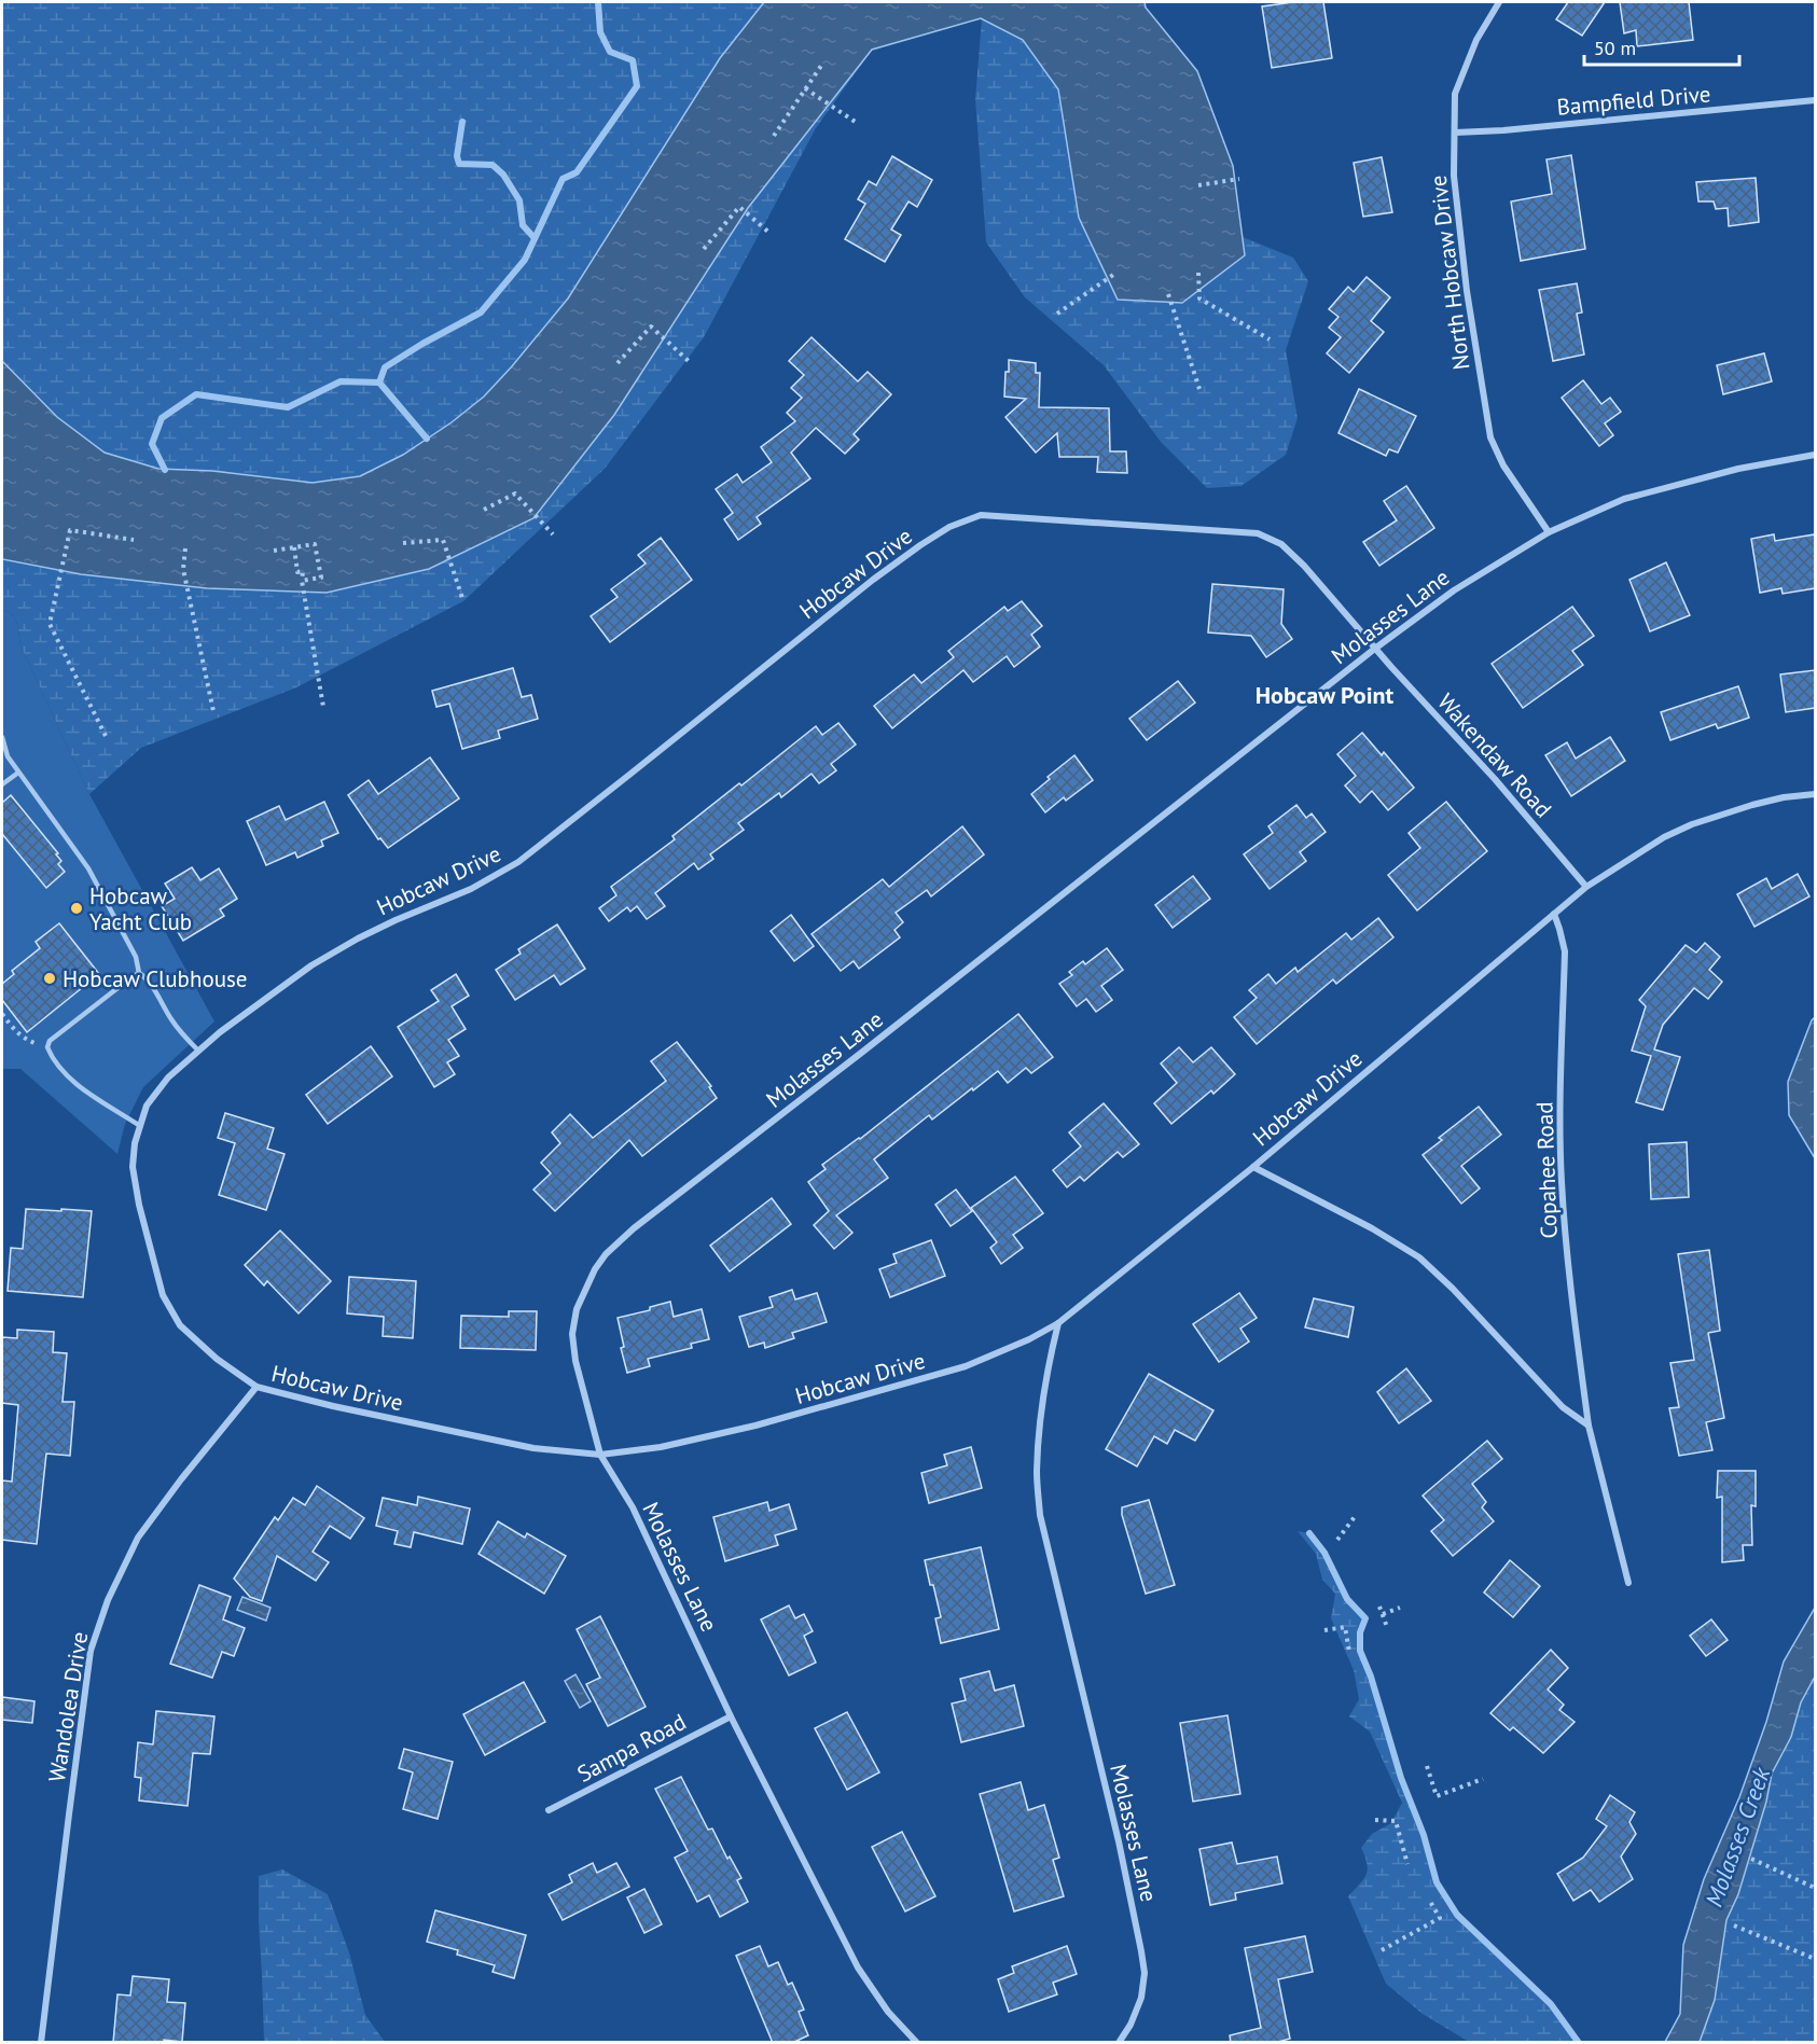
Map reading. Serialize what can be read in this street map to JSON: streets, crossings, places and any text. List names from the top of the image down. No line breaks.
{"streets":{"street":["Bampfield Drive","North Hobcaw Drive","Hobcaw Drive","Molasses Lane","Wakendaw Road","Copahee Road","Wandolea Drive","Sampa Road"]},"crossings":[["Bampfield Drive","North Hobcaw Drive"],["North Hobcaw Drive","Molasses Lane"],["Hobcaw Drive","Molasses Lane"],["Hobcaw Drive","Wakendaw Road"],["Hobcaw Drive","Copahee Road"],["Hobcaw Drive","Wandolea Drive"],["Molasses Lane","Wakendaw Road"],["Molasses Lane","Sampa Road"]],"districts":["Hobcaw Point"],"water":["Molasses Creek"],"places":["Hobcaw Yacht Club","Hobcaw Clubhouse"],"scale_bar":"50 m"}
